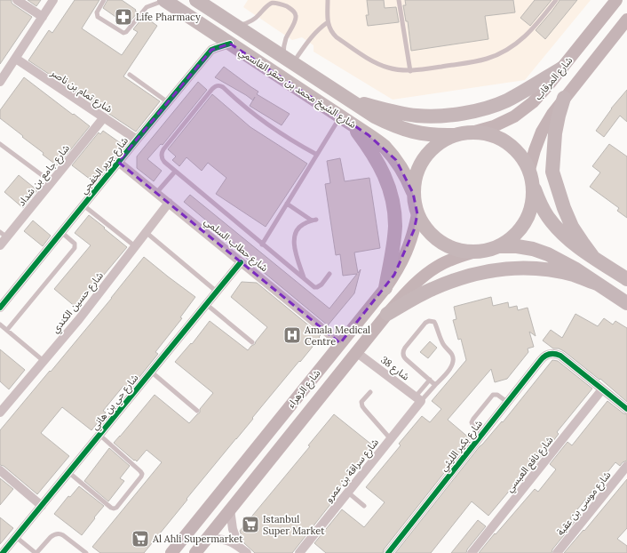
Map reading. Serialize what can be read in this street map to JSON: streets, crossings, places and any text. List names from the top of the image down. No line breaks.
{"streets":{"main road":["شارع المرقاب","شارع الشيخ محمد بن صقر القاسمي","شارع الزهراء"],"street":["شارع تمام بن ناصر","شارع جرير الخفجي","شارع جامع بن شداد","شارع حطاب السلمي","شارع حسين الكندي","شارع 38","شارع حي بن هاني","شارع بكير الليثي","شارع نافع العبسي","شارع سراقة بن عمرو","شارع موسى بن عقبة"]},"crossings":[["شارع المرقاب","شارع الشيخ محمد بن صقر القاسمي"],["شارع المرقاب","شارع الزهراء"],["شارع الشيخ محمد بن صقر القاسمي","شارع الزهراء"],["شارع تمام بن ناصر","شارع جرير الخفجي"],["شارع تمام بن ناصر","شارع جامع بن شداد"],["شارع جرير الخفجي","شارع حطاب السلمي"],["شارع حطاب السلمي","شارع حسين الكندي"],["شارع حطاب السلمي","شارع الزهراء"],["شارع حطاب السلمي","شارع حي بن هاني"],["شارع 38","شارع الزهراء"],["شارع 38","شارع سراقة بن عمرو"],["شارع بكير الليثي","شارع نافع العبسي"]],"places":{"pharmacy":["Life Pharmacy"],"hospital":["Amala Medical Centre"],"supermarket":["Istanbul Super Market","Al Ahli Supermarket"]}}
